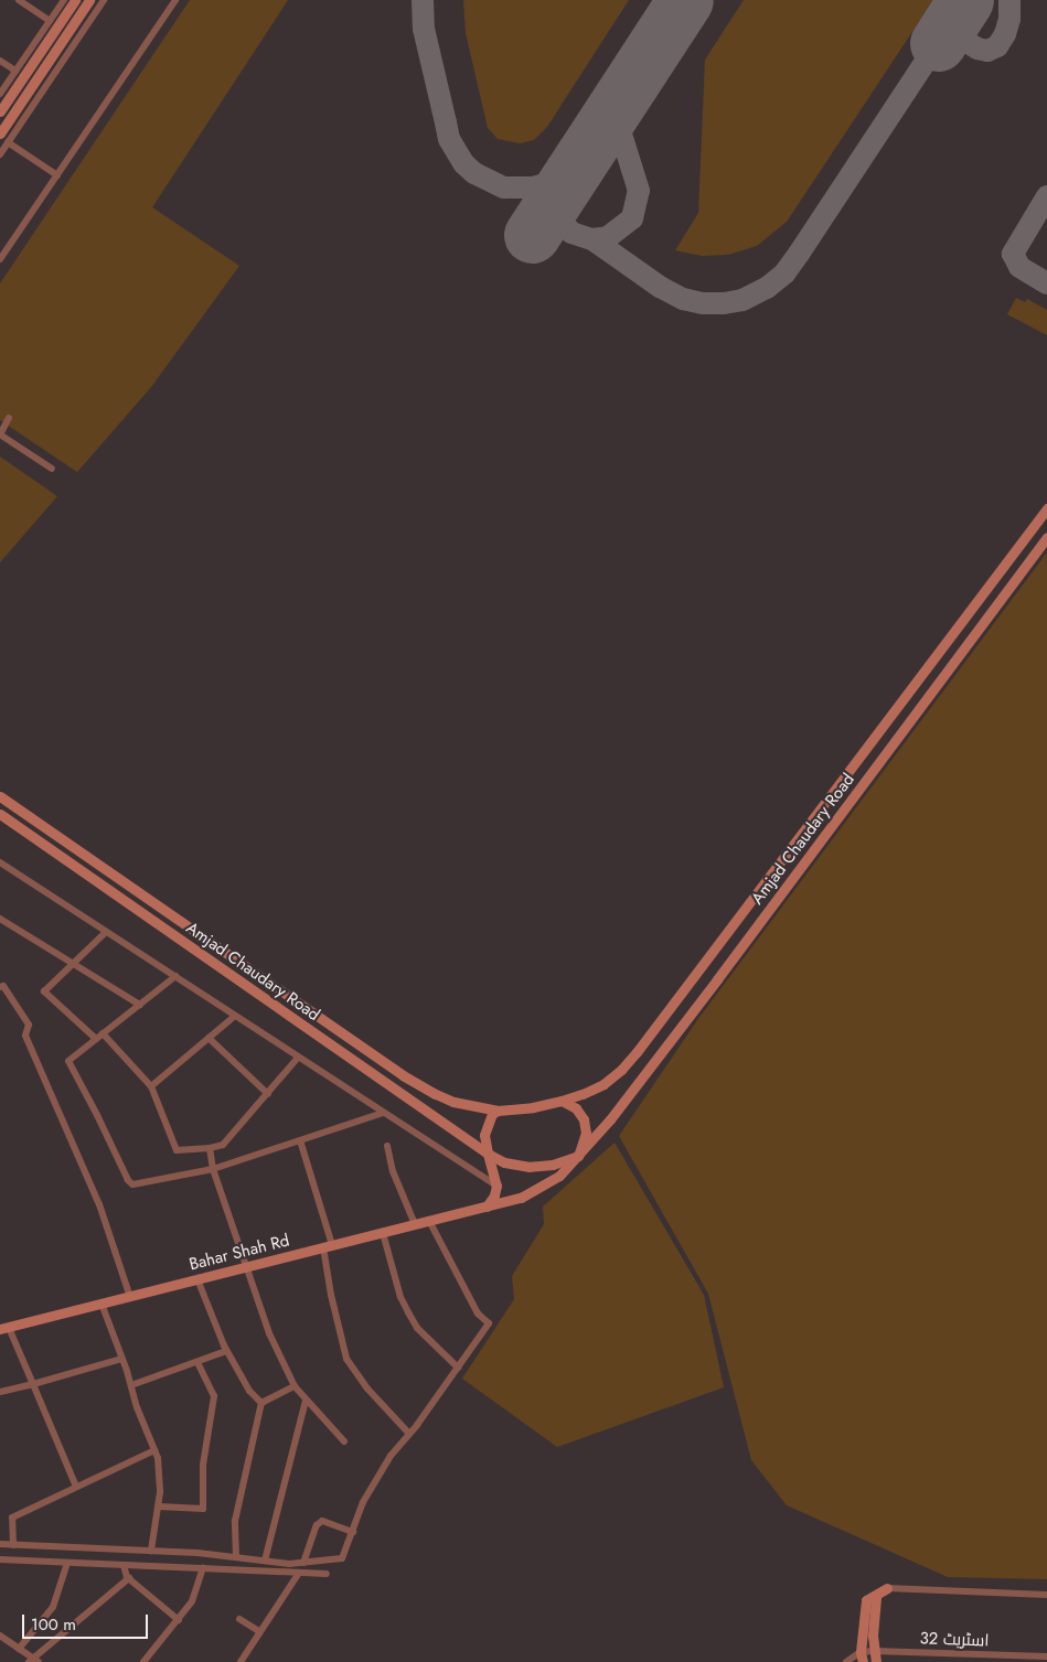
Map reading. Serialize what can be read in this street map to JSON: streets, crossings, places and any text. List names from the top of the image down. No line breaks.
{"streets":{"main road":["Amjad Chaudary Road","Bahar Shah Rd"],"street":["اسٹریٹ 32"]},"crossings":[["Amjad Chaudary Road","Bahar Shah Rd"]],"scale_bar":"100 m"}
